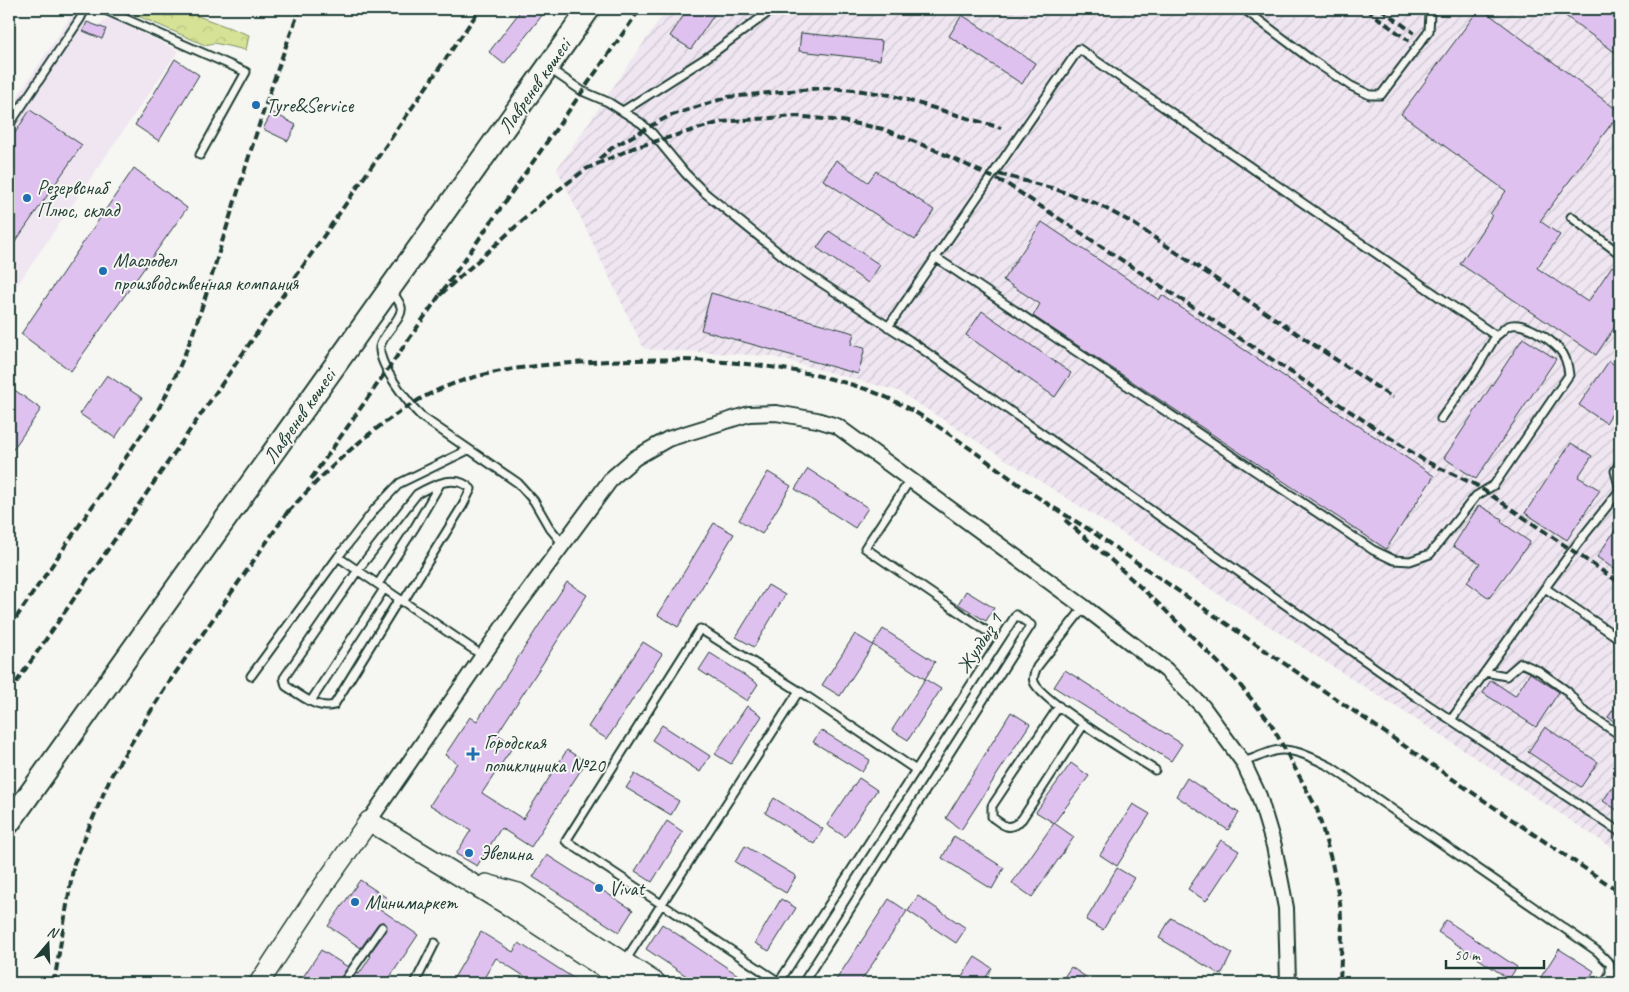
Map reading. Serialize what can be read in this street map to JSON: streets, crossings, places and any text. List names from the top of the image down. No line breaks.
{"streets":{"main road":["Лавренев көшесі"],"lane":["Жулдыз 1"]},"places":{"other":["Tyre&Service","Резервснаб Плюс, склад","Маслодел производственная компания","Эвелина","Vivat","Минимаркет"],"health":["Городская поликлиника №20"]},"scale_bar":"50 m","north":"top"}
